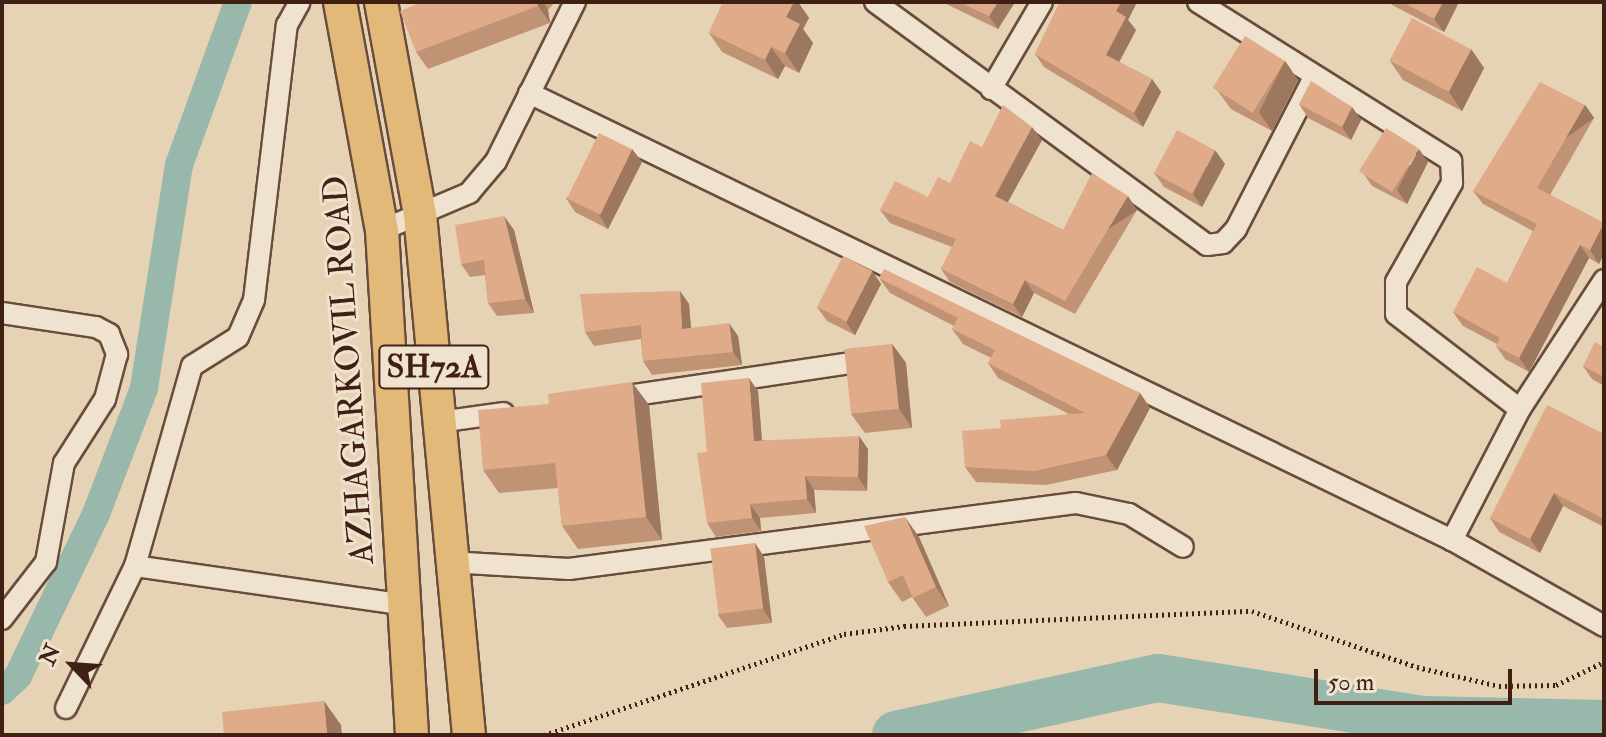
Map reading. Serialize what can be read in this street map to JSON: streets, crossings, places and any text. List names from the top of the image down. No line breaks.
{"streets":{"main road":["SH72A","AZHAGARKOVIL ROAD"]},"scale_bar":"50 m","north":"top left"}
